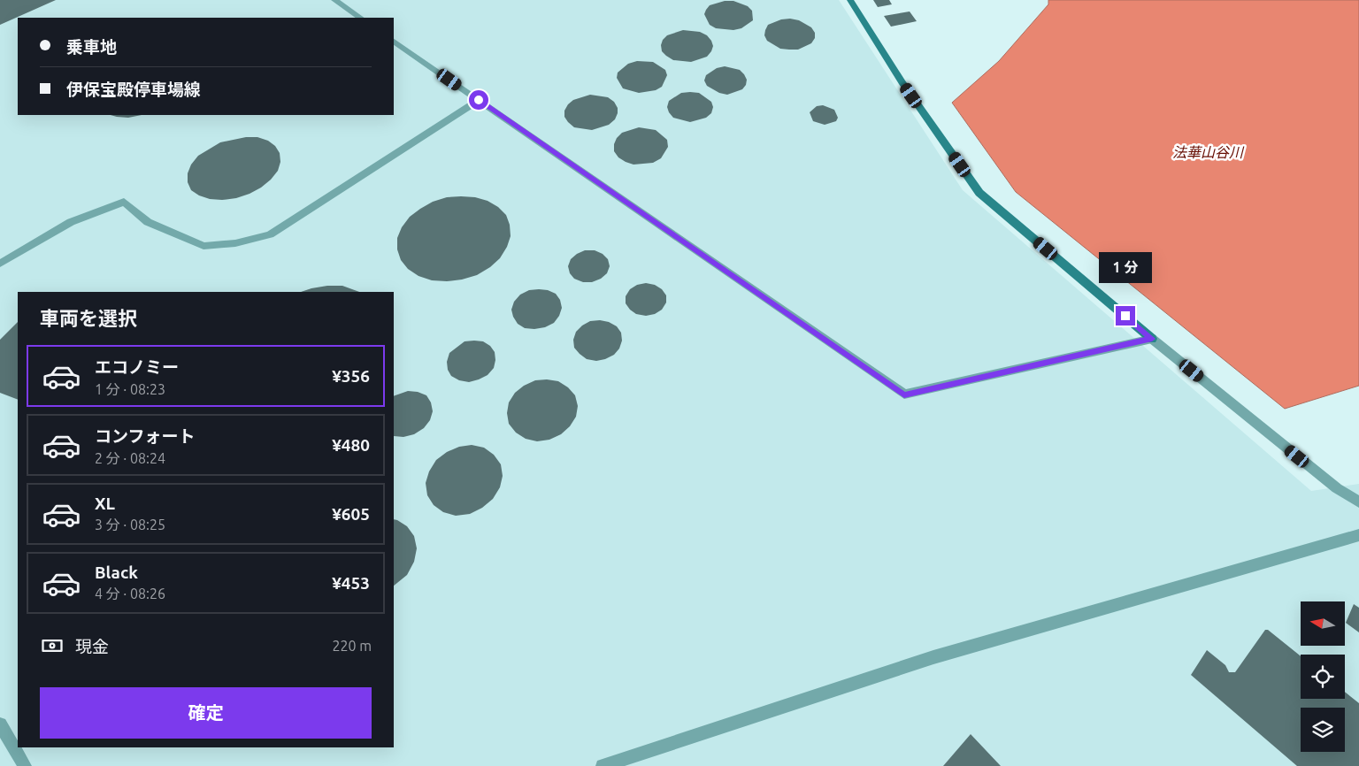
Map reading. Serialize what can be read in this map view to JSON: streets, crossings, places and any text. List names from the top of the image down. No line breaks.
{"water":["法華山谷川"],"north":"left","page":{"banner":["乗車地","伊保宝殿停車場線"],"bubble":"1 分","heading":"車両を選択","list":[{"name":"エコノミー","note":"1 分 · 08:23","value":"¥356"},{"name":"コンフォート","note":"2 分 · 08:24","value":"¥480"},{"name":"XL","note":"3 分 · 08:25","value":"¥605"},{"name":"Black","note":"4 分 · 08:26","value":"¥453"}],"pay":["現金","220 m"],"buttons":"確定"}}
